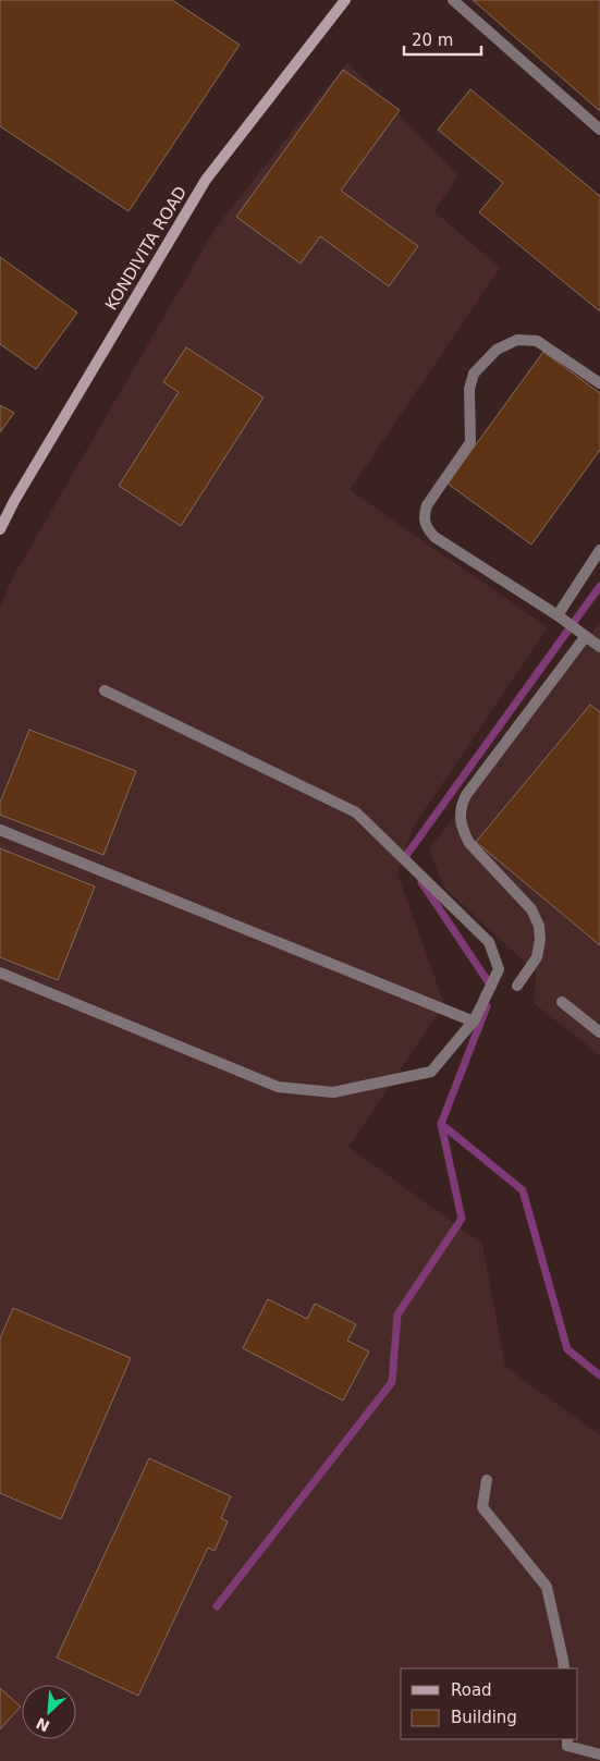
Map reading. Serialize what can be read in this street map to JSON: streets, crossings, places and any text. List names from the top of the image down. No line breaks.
{"streets":{"street":["KONDIVITA ROAD"]},"legend":["Road","Building"],"scale_bar":"20 m","north":"bottom left"}
